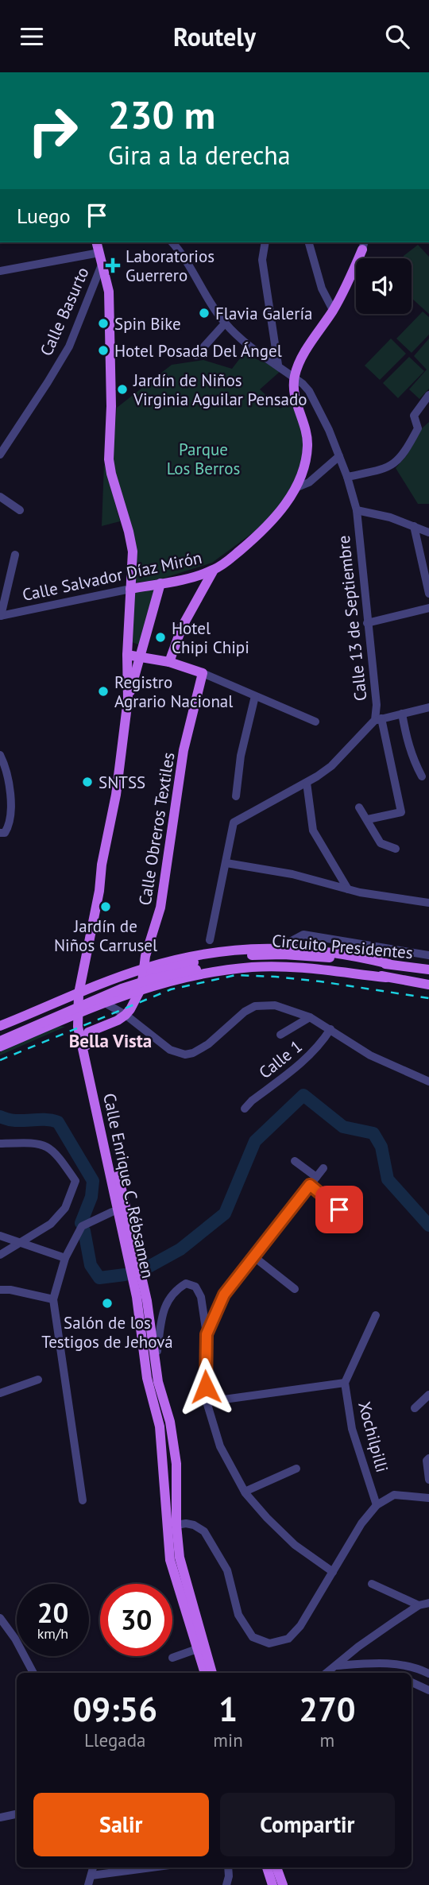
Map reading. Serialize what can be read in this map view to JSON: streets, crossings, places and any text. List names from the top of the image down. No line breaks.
{"streets":{"main road":["Calle Salvador Díaz Mirón","Calle Obreros Textiles","Circuito Presidentes","Calle Enrique C. Rébsamen"],"street":["Calle Basurto","Calle 13 de Septiembre","Calle 1","Xochilpilli"]},"crossings":[["Calle Basurto","Calle Enrique C. Rébsamen"],["Calle Salvador Díaz Mirón","Calle 13 de Septiembre"],["Calle Salvador Díaz Mirón","Calle Enrique C. Rébsamen"]],"districts":["Bella Vista"],"parks":["Parque Los Berros"],"places":{"health":["Laboratorios Guerrero"],"other":["Flavia Galería","Spin Bike","Hotel Posada Del Ángel","Jardín de Niños Virginia Aguilar Pensado","Hotel Chipi Chipi","Registro Agrario Nacional","SNTSS","Jardín de Niños Carrusel","Salón de los Testigos de Jehová"]},"page":{"header":"Routely","turn":["230 m","Gira a la derecha"],"then":"Luego","speed":"20 km/h","limit":"30","eta":["09:56","Llegada","1","min","270","m"],"buttons":["Salir","Compartir"]}}
